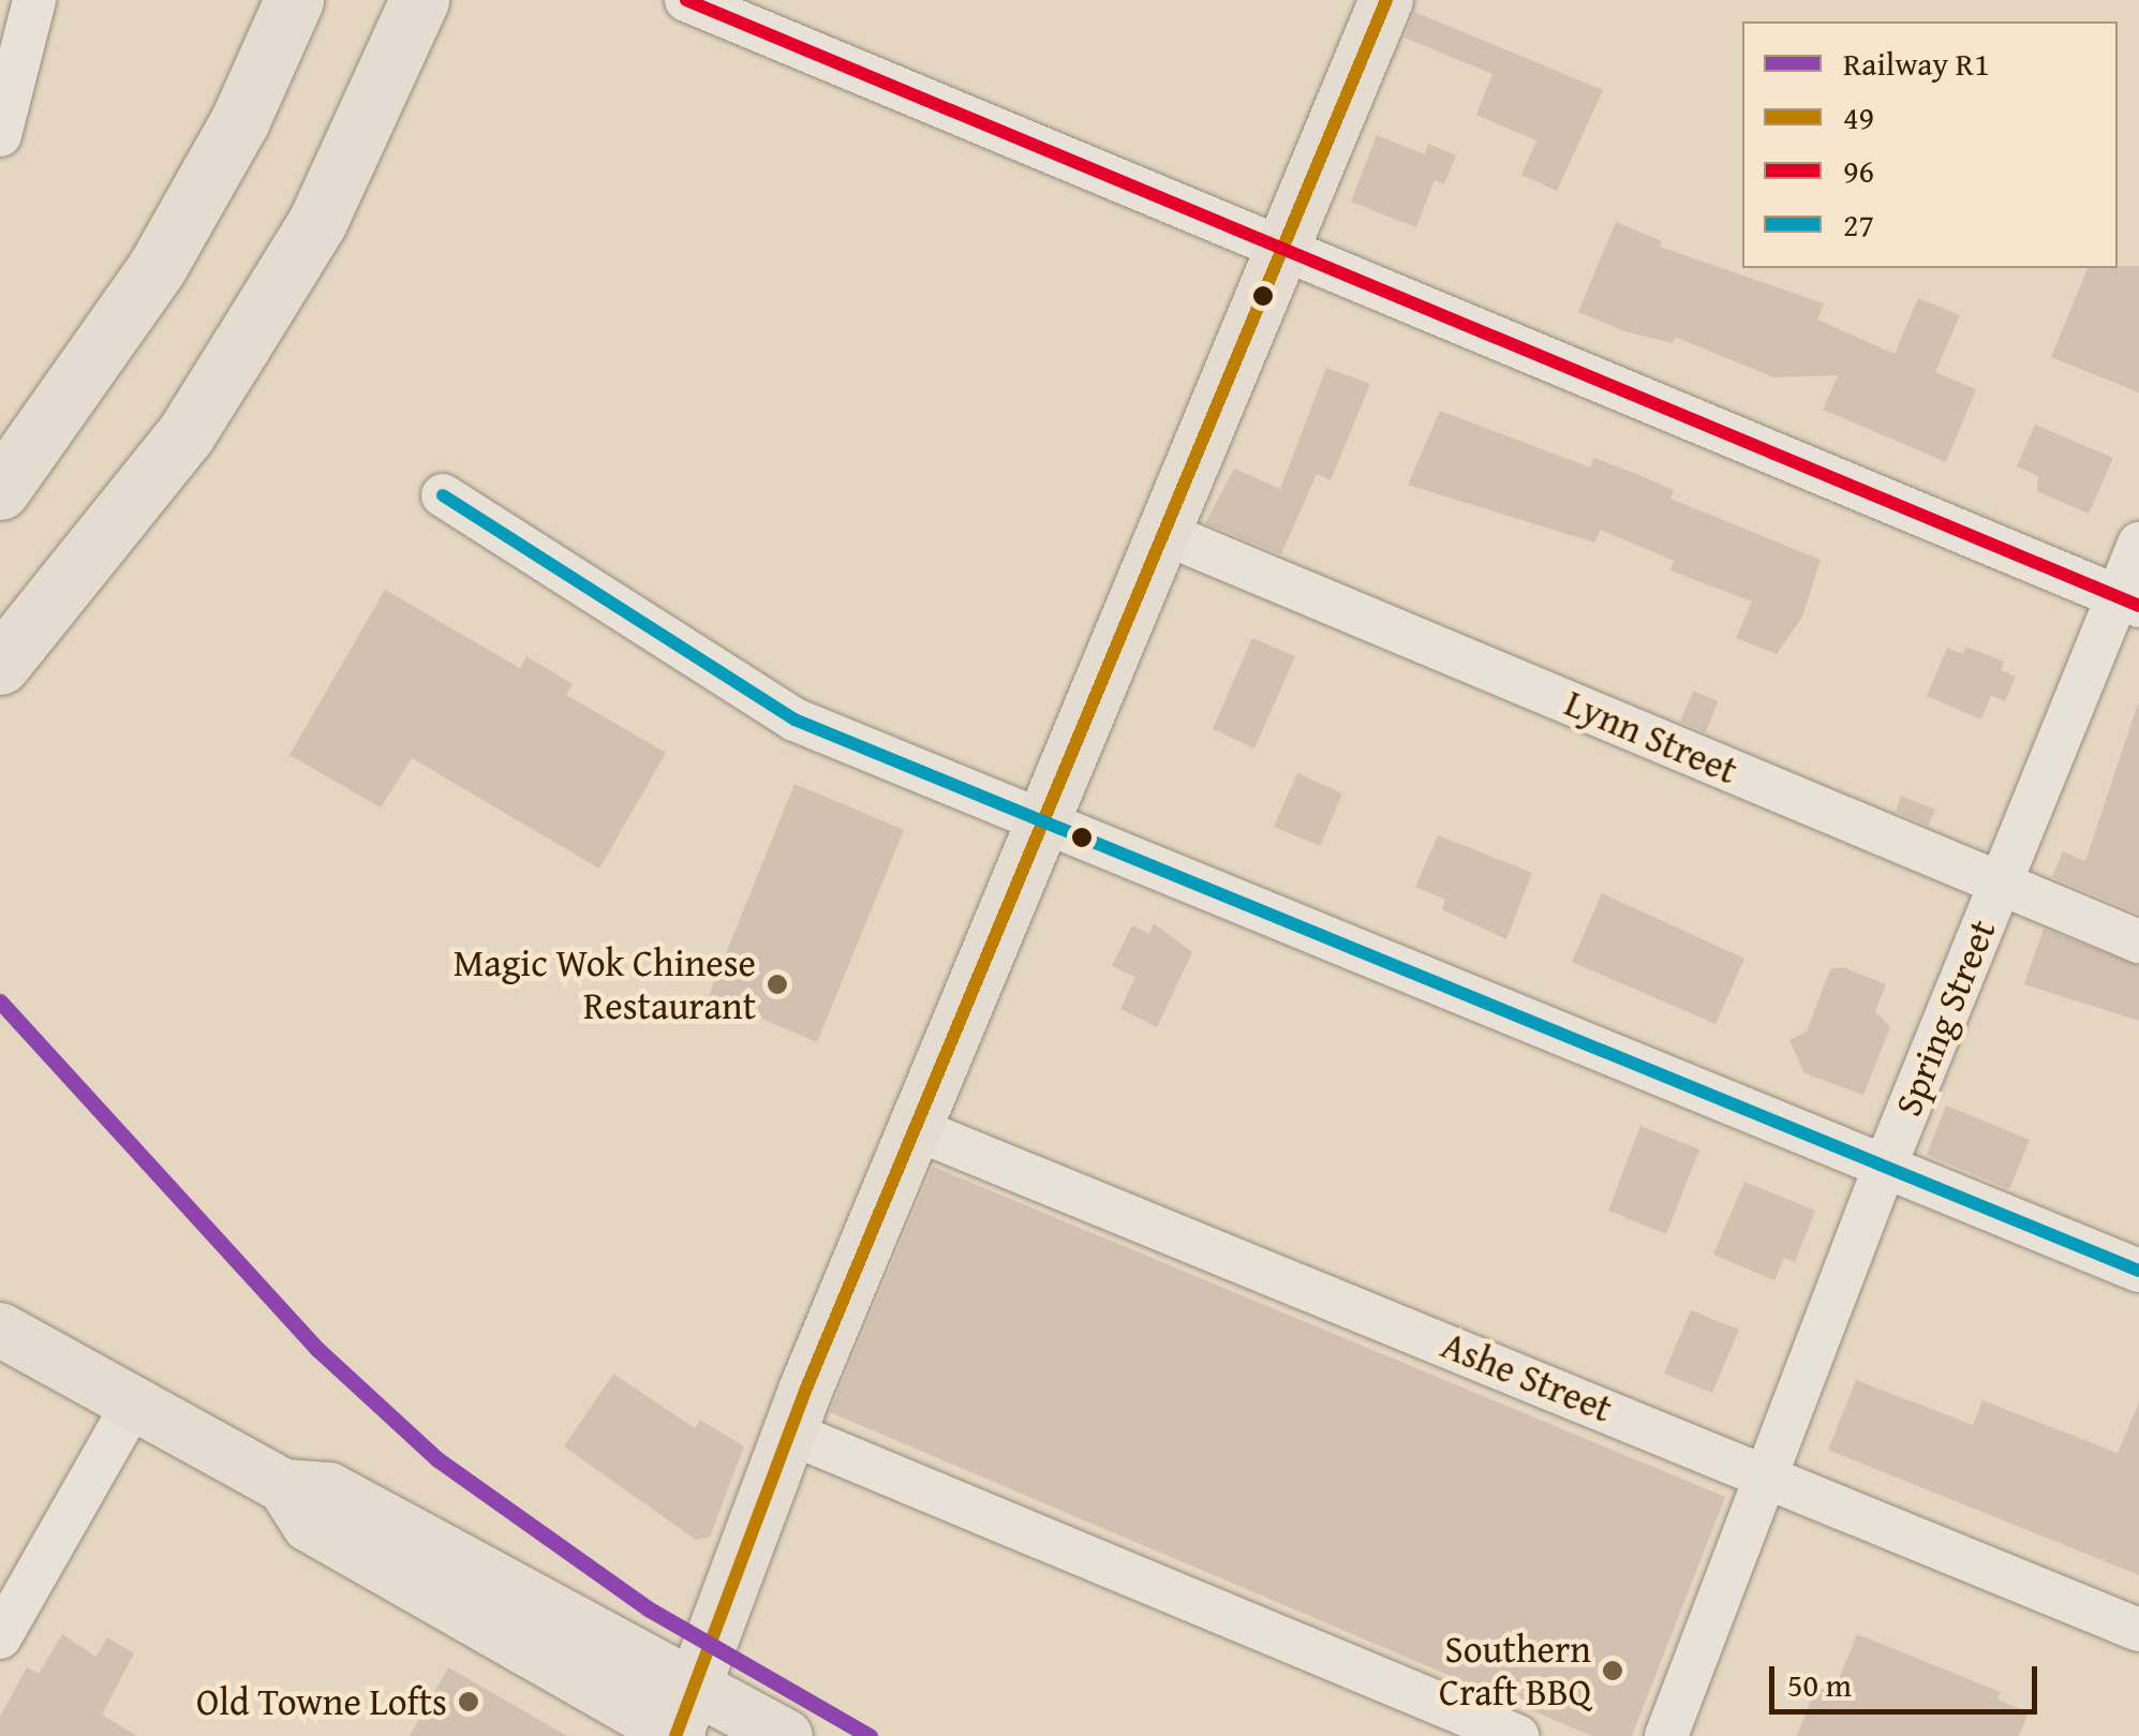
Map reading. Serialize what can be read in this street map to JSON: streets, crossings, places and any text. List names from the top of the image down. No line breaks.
{"streets":{"street":["Lynn Street","Spring Street","Ashe Street"]},"crossings":[["Lynn Street","Spring Street"],["Spring Street","Ashe Street"]],"places":["Magic Wok Chinese Restaurant","Southern Craft BBQ","Old Towne Lofts"],"lines":["transit line 49","transit line 96","transit line 27","rail line R1"],"legend":["Railway R1","49","96","27"],"scale_bar":"50 m"}
